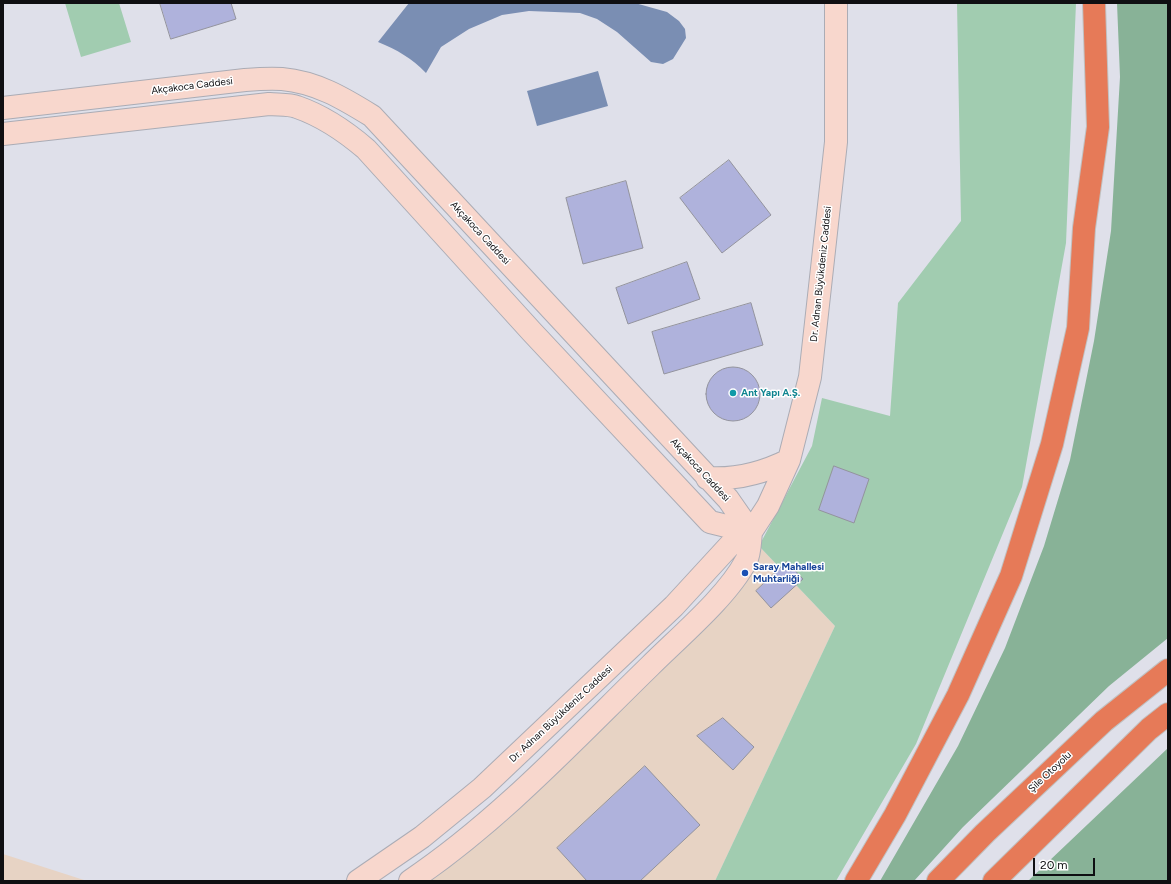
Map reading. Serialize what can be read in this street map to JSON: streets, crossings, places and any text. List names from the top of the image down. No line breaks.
{"streets":{"highway":["Şile Otoyolu"],"street":["Akçakoca Caddesi","Dr. Adnan Büyükdeniz Caddesi"]},"crossings":[["Akçakoca Caddesi","Dr. Adnan Büyükdeniz Caddesi"]],"places":["Ant Yapı A.Ş.","Saray Mahallesi Muhtarliği"],"scale_bar":"20 m"}
